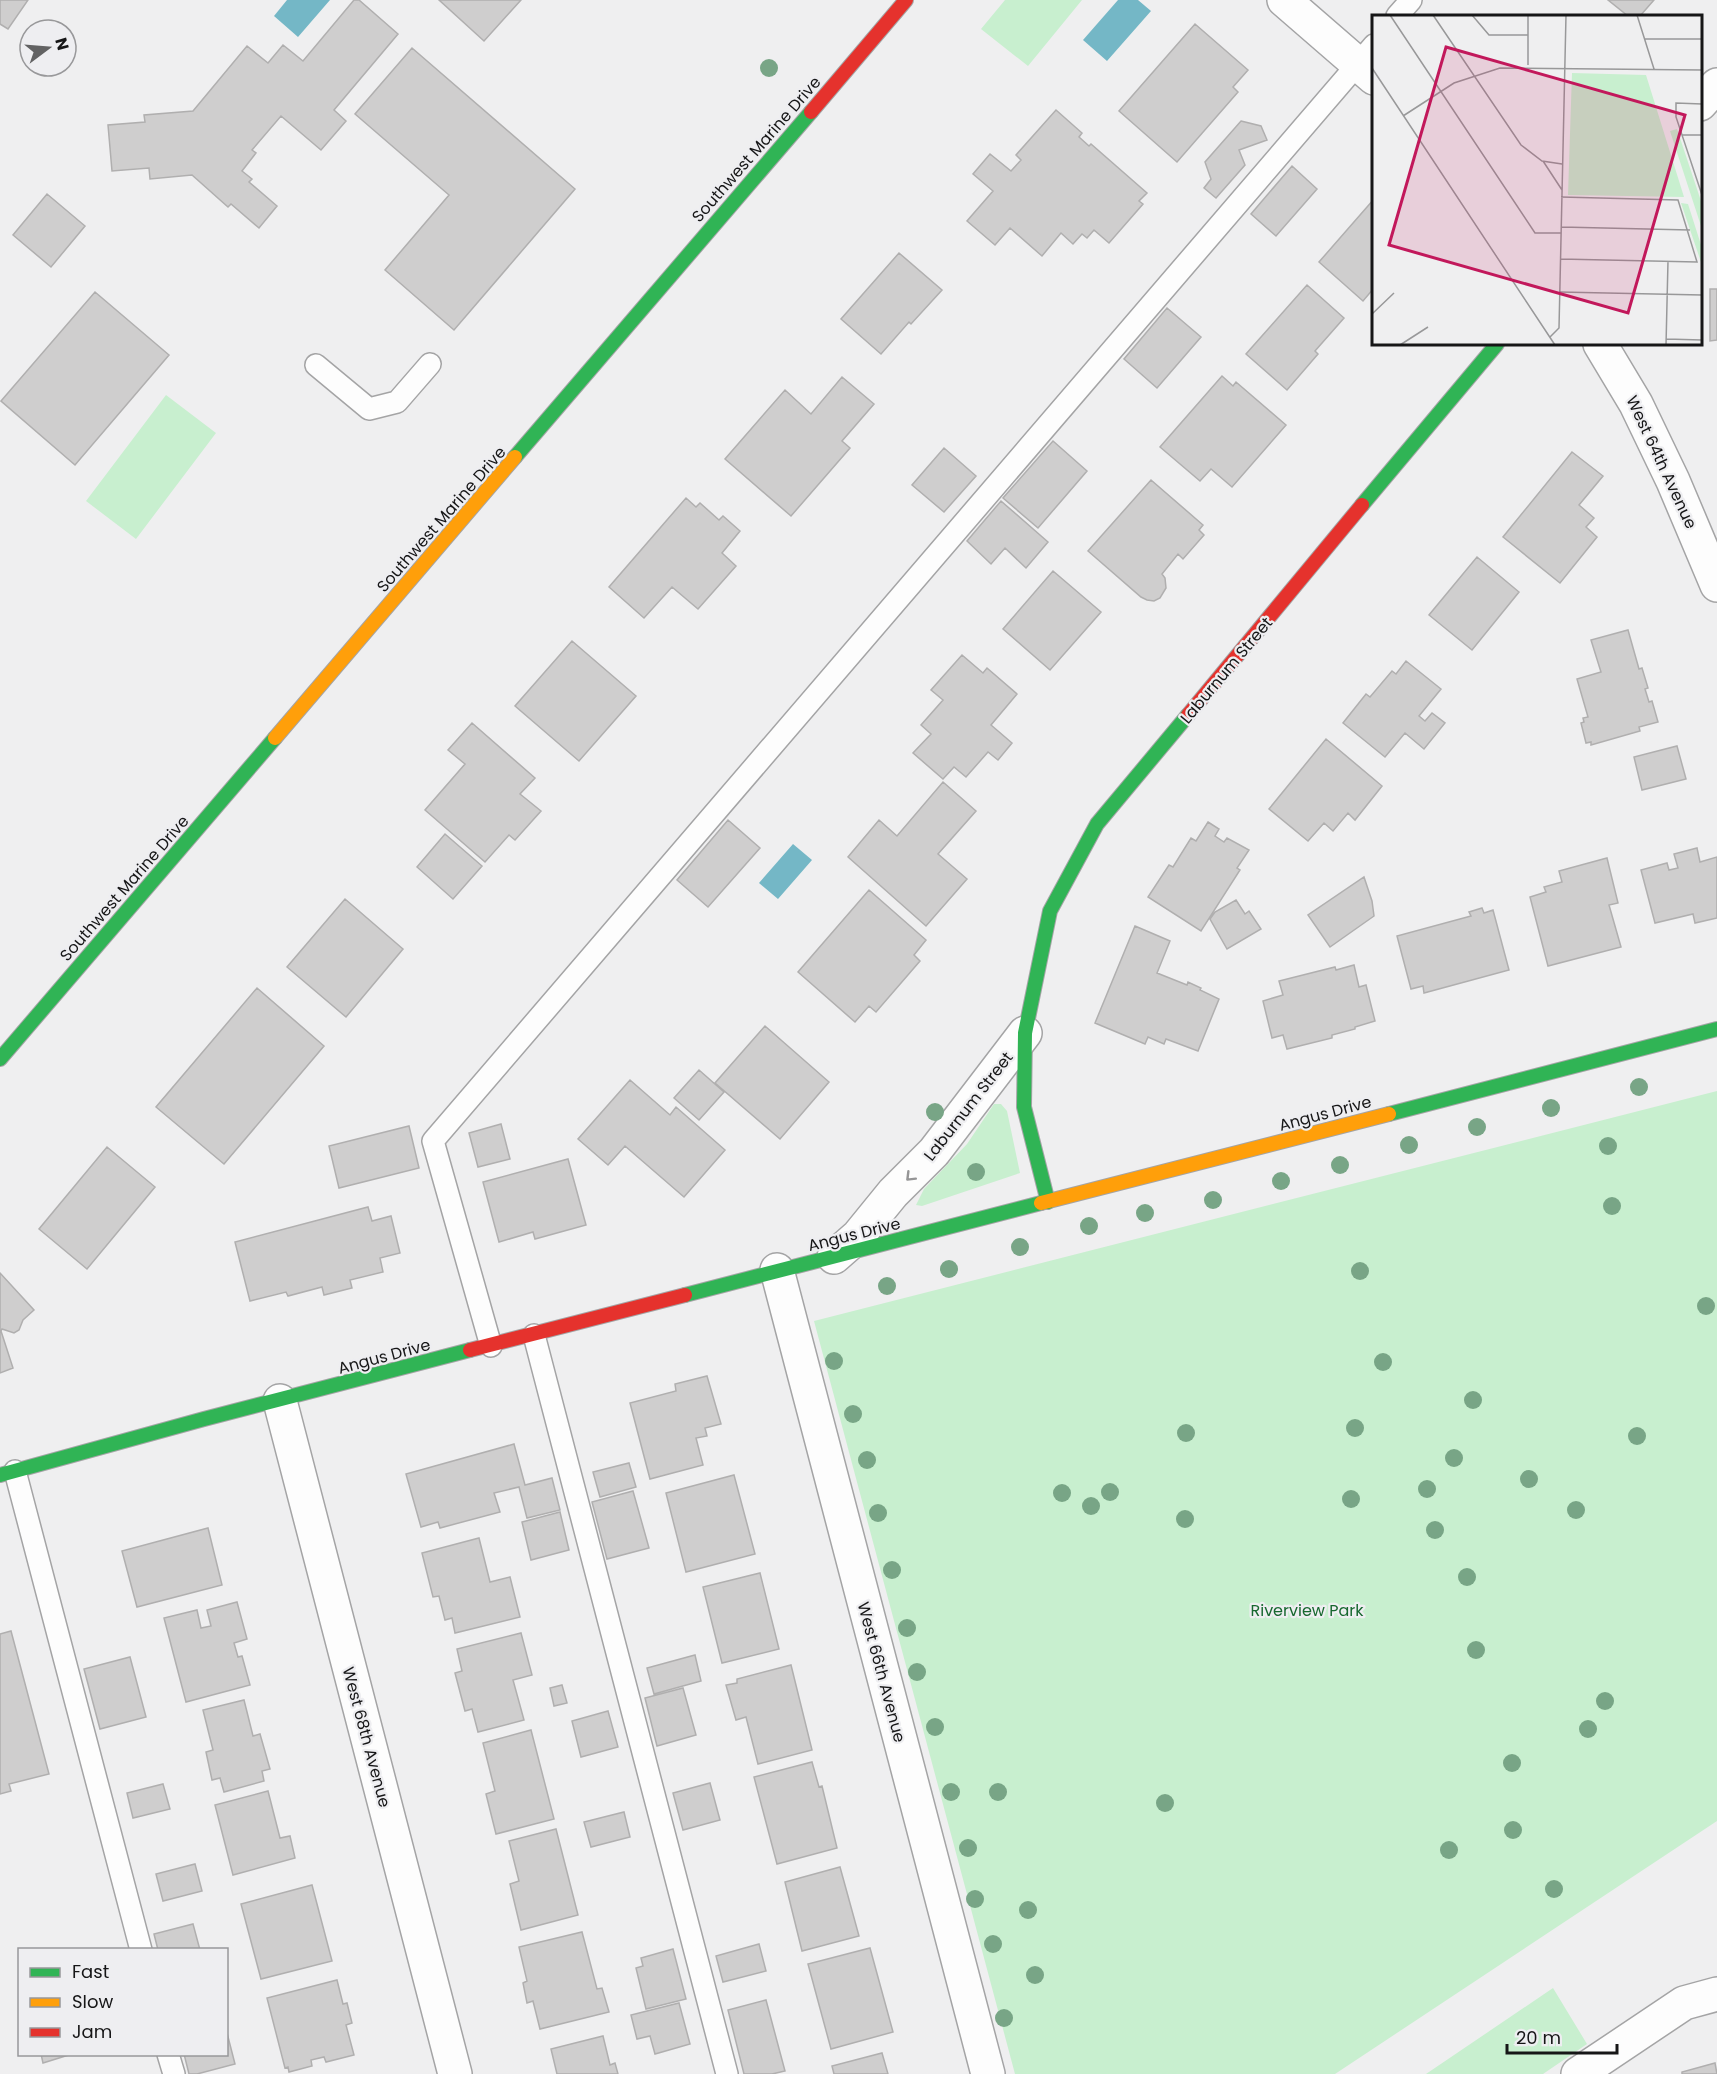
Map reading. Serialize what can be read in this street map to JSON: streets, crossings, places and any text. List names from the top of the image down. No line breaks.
{"streets":{"street":["Southwest Marine Drive","West 64th Avenue","Laburnum Street","Angus Drive","West 66th Avenue","West 68th Avenue"]},"crossings":[["Laburnum Street","Angus Drive"],["Angus Drive","West 66th Avenue"],["Angus Drive","West 68th Avenue"]],"parks":["Riverview Park"],"legend":["Fast","Slow","Jam"],"scale_bar":"20 m","north":"right"}
